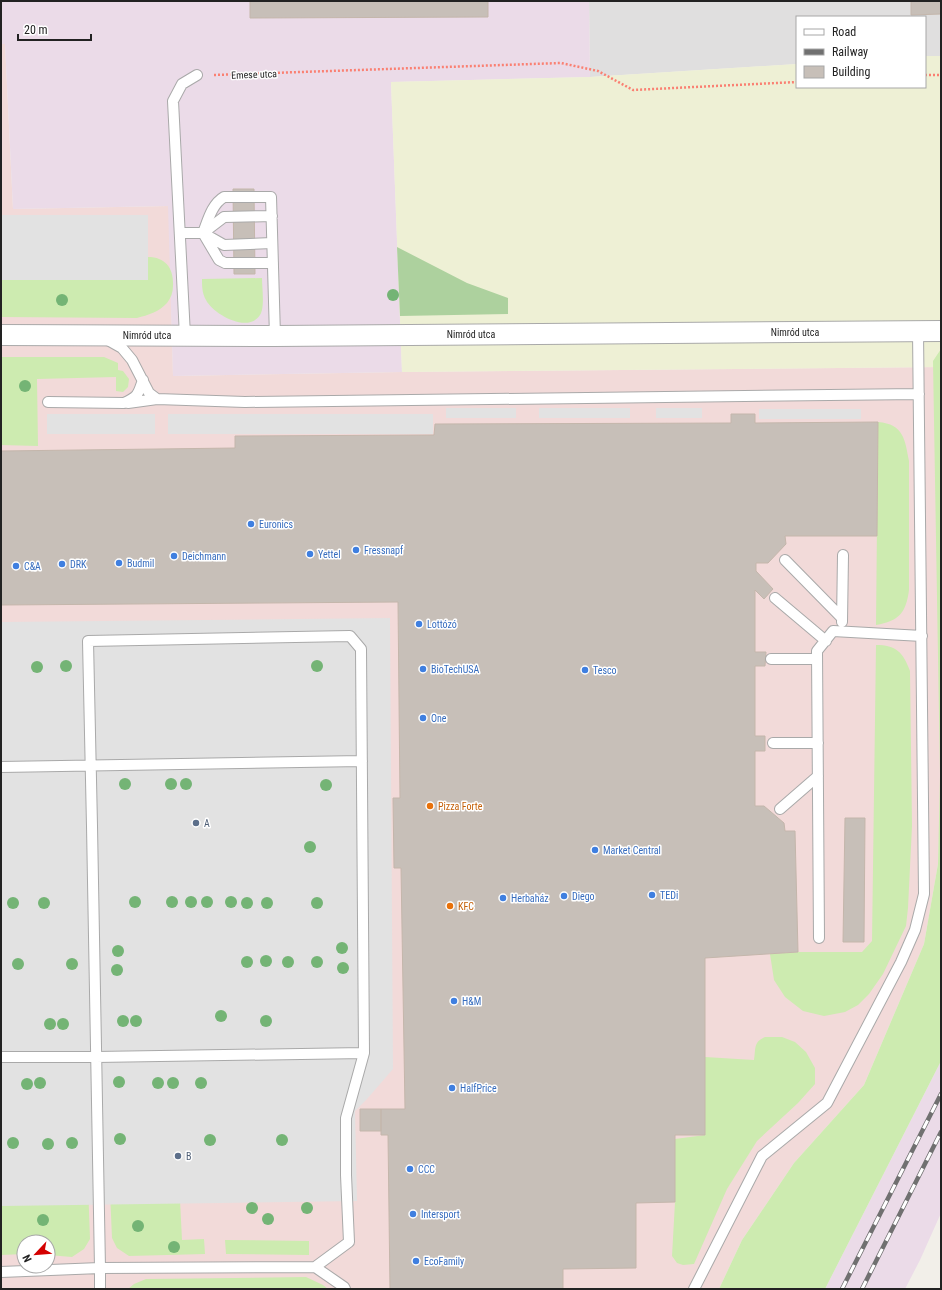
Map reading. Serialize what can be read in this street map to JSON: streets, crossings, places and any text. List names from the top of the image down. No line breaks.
{"streets":{"street":["Nimród utca"],"path":["Emese utca"]},"places":["Euronics","Fressnapf","Yettel","Deichmann","Budmil","DRK","C&A","Lottózó","BioTechUSA","Tesco","One","Pizza Forte","A","Market Central","TEDi","Diego","Herbaház","KFC","H&M","HalfPrice","B","CCC","Intersport","EcoFamily"],"legend":["Road","Railway","Building"],"scale_bar":"20 m","north":"bottom left"}
